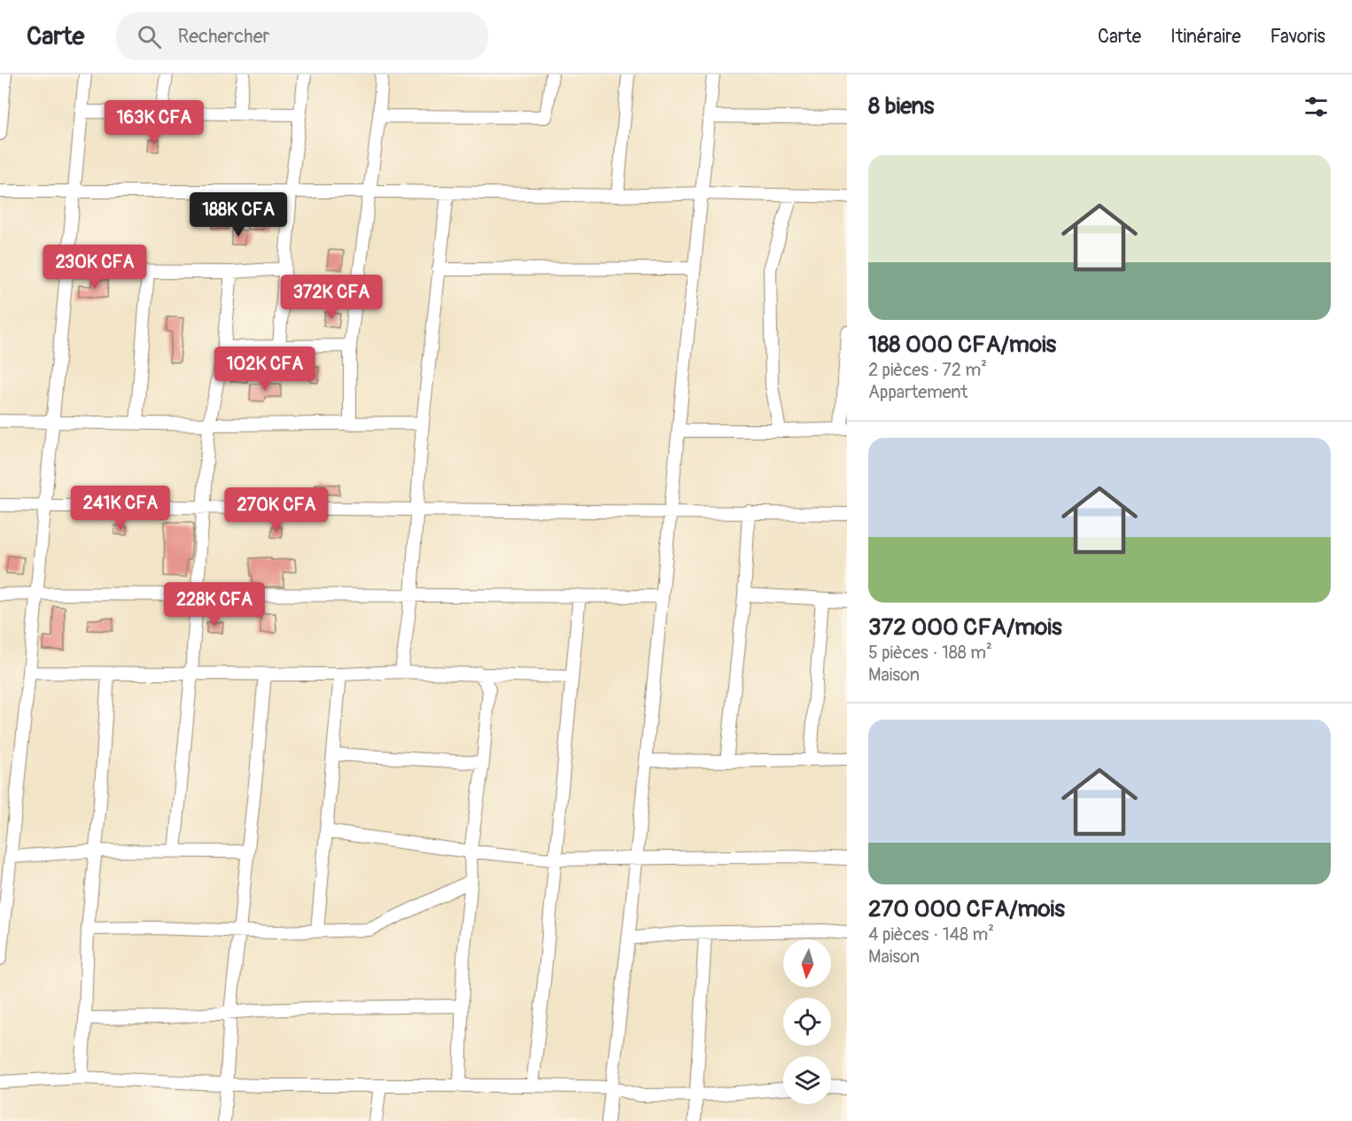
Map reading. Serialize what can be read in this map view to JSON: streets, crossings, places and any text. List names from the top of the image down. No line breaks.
{"north":"bottom","page":{"header":"Carte","search":"Rechercher","nav":["Carte","Itinéraire","Favoris"],"heading":"8 biens","price":["163K CFA","188K CFA","230K CFA","372K CFA","102K CFA","241K CFA","270K CFA","228K CFA"],"list":[{"name":"188 000 CFA/mois","note":"2 pièces · 72 m² · Appartement"},{"name":"372 000 CFA/mois","note":"5 pièces · 188 m² · Maison"},{"name":"270 000 CFA/mois","note":"4 pièces · 148 m² · Maison"}]}}
